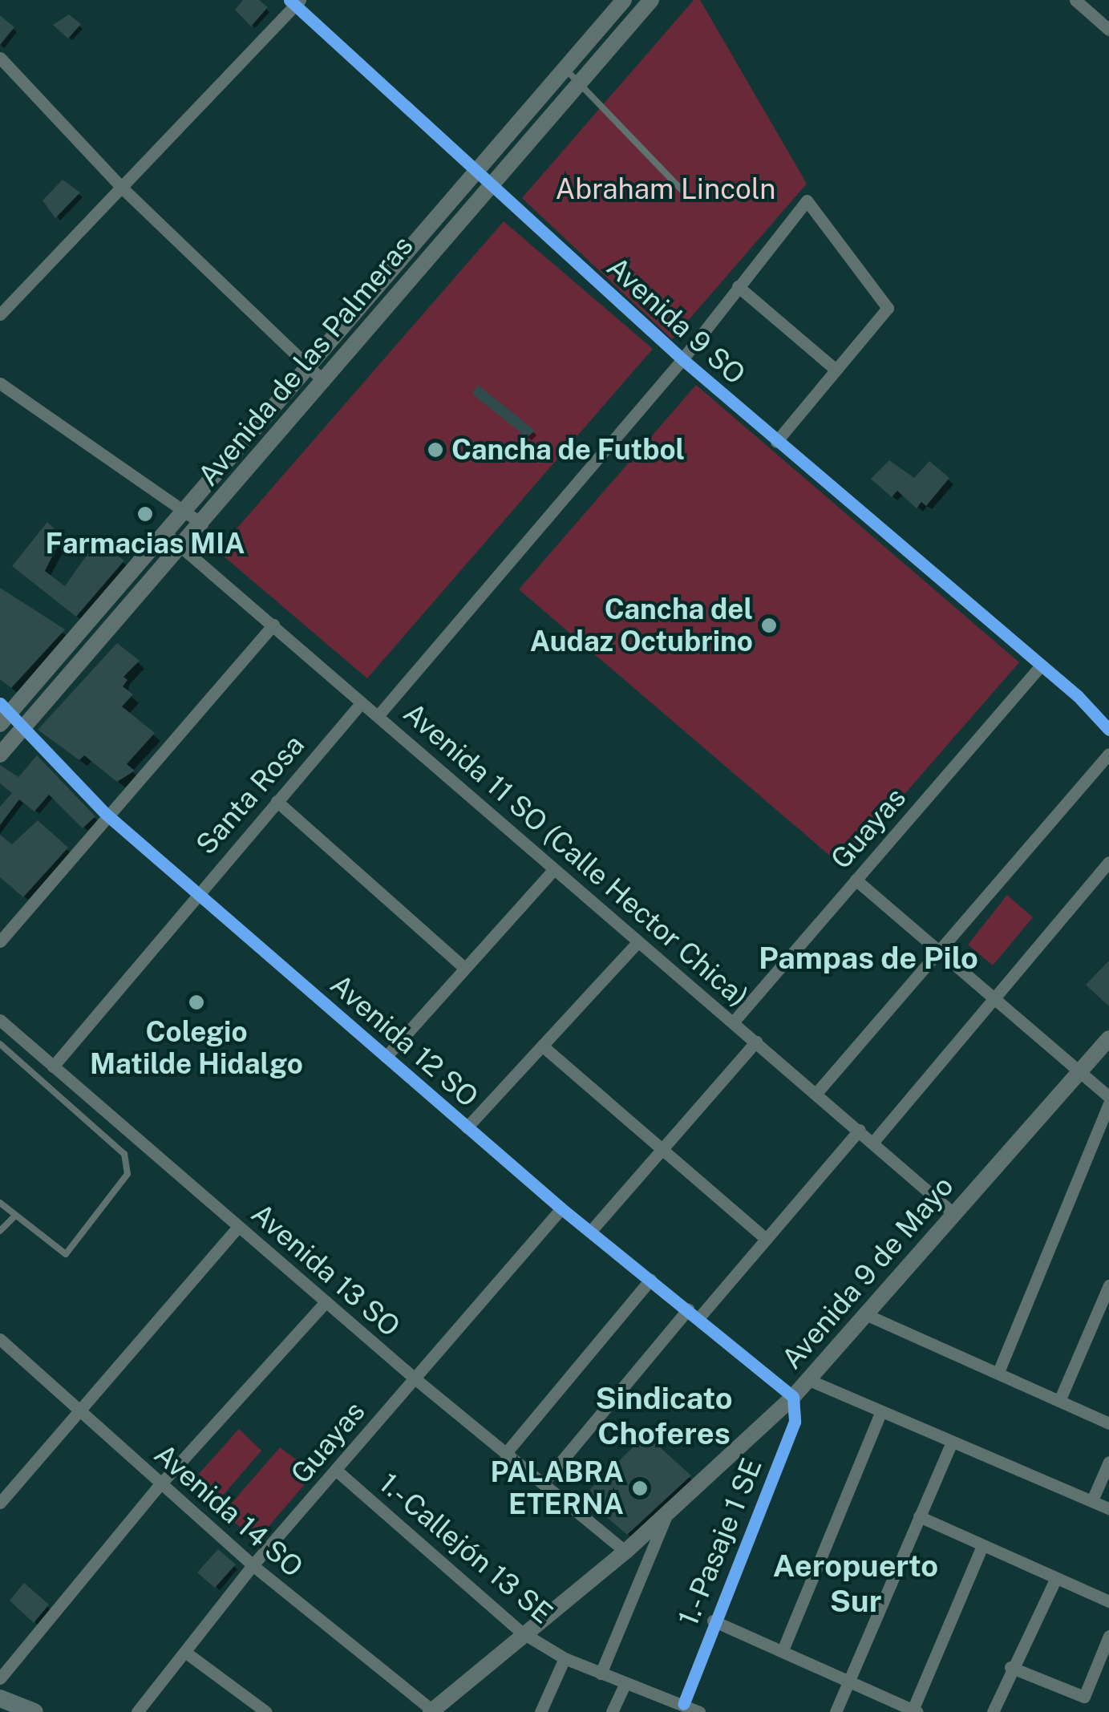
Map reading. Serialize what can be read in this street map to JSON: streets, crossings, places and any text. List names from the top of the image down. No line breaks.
{"streets":{"street":["Avenida 9 SO","Avenida de las Palmeras","Santa Rosa","Guayas","Avenida 11 SO (Calle Hector Chica)","Avenida 12 SO","Avenida 13 SO","Avenida 9 de Mayo","Avenida 14 SO","1.- Pasaje 1 SE","1.- Callejón 13 SE"]},"crossings":[["Avenida 9 SO","Avenida de las Palmeras"],["Avenida 9 SO","Guayas"],["Avenida de las Palmeras","Avenida 11 SO (Calle Hector Chica)"],["Avenida de las Palmeras","Avenida 12 SO"],["Santa Rosa","Avenida 11 SO (Calle Hector Chica)"],["Santa Rosa","Avenida 12 SO"],["Santa Rosa","Avenida 13 SO"],["Guayas","Avenida 11 SO (Calle Hector Chica)"],["Guayas","Avenida 12 SO"],["Guayas","Avenida 13 SO"],["Guayas","Avenida 14 SO"],["Guayas","1.- Callejón 13 SE"],["Avenida 11 SO (Calle Hector Chica)","Avenida 9 de Mayo"],["Avenida 12 SO","Avenida 9 de Mayo"],["Avenida 12 SO","1.- Pasaje 1 SE"],["Avenida 13 SO","Avenida 9 de Mayo"],["Avenida 9 de Mayo","Avenida 14 SO"],["Avenida 9 de Mayo","1.- Pasaje 1 SE"],["Avenida 9 de Mayo","1.- Callejón 13 SE"],["1.- Pasaje 1 SE","1.- Callejón 13 SE"]],"districts":["Pampas de Pilo","Sindicato Choferes","Aeropuerto Sur"],"parks":["Abraham Lincoln"],"places":["Cancha de Futbol","Farmacias MIA","Cancha del Audaz Octubrino","Colegio Matilde Hidalgo","PALABRA ETERNA"]}
